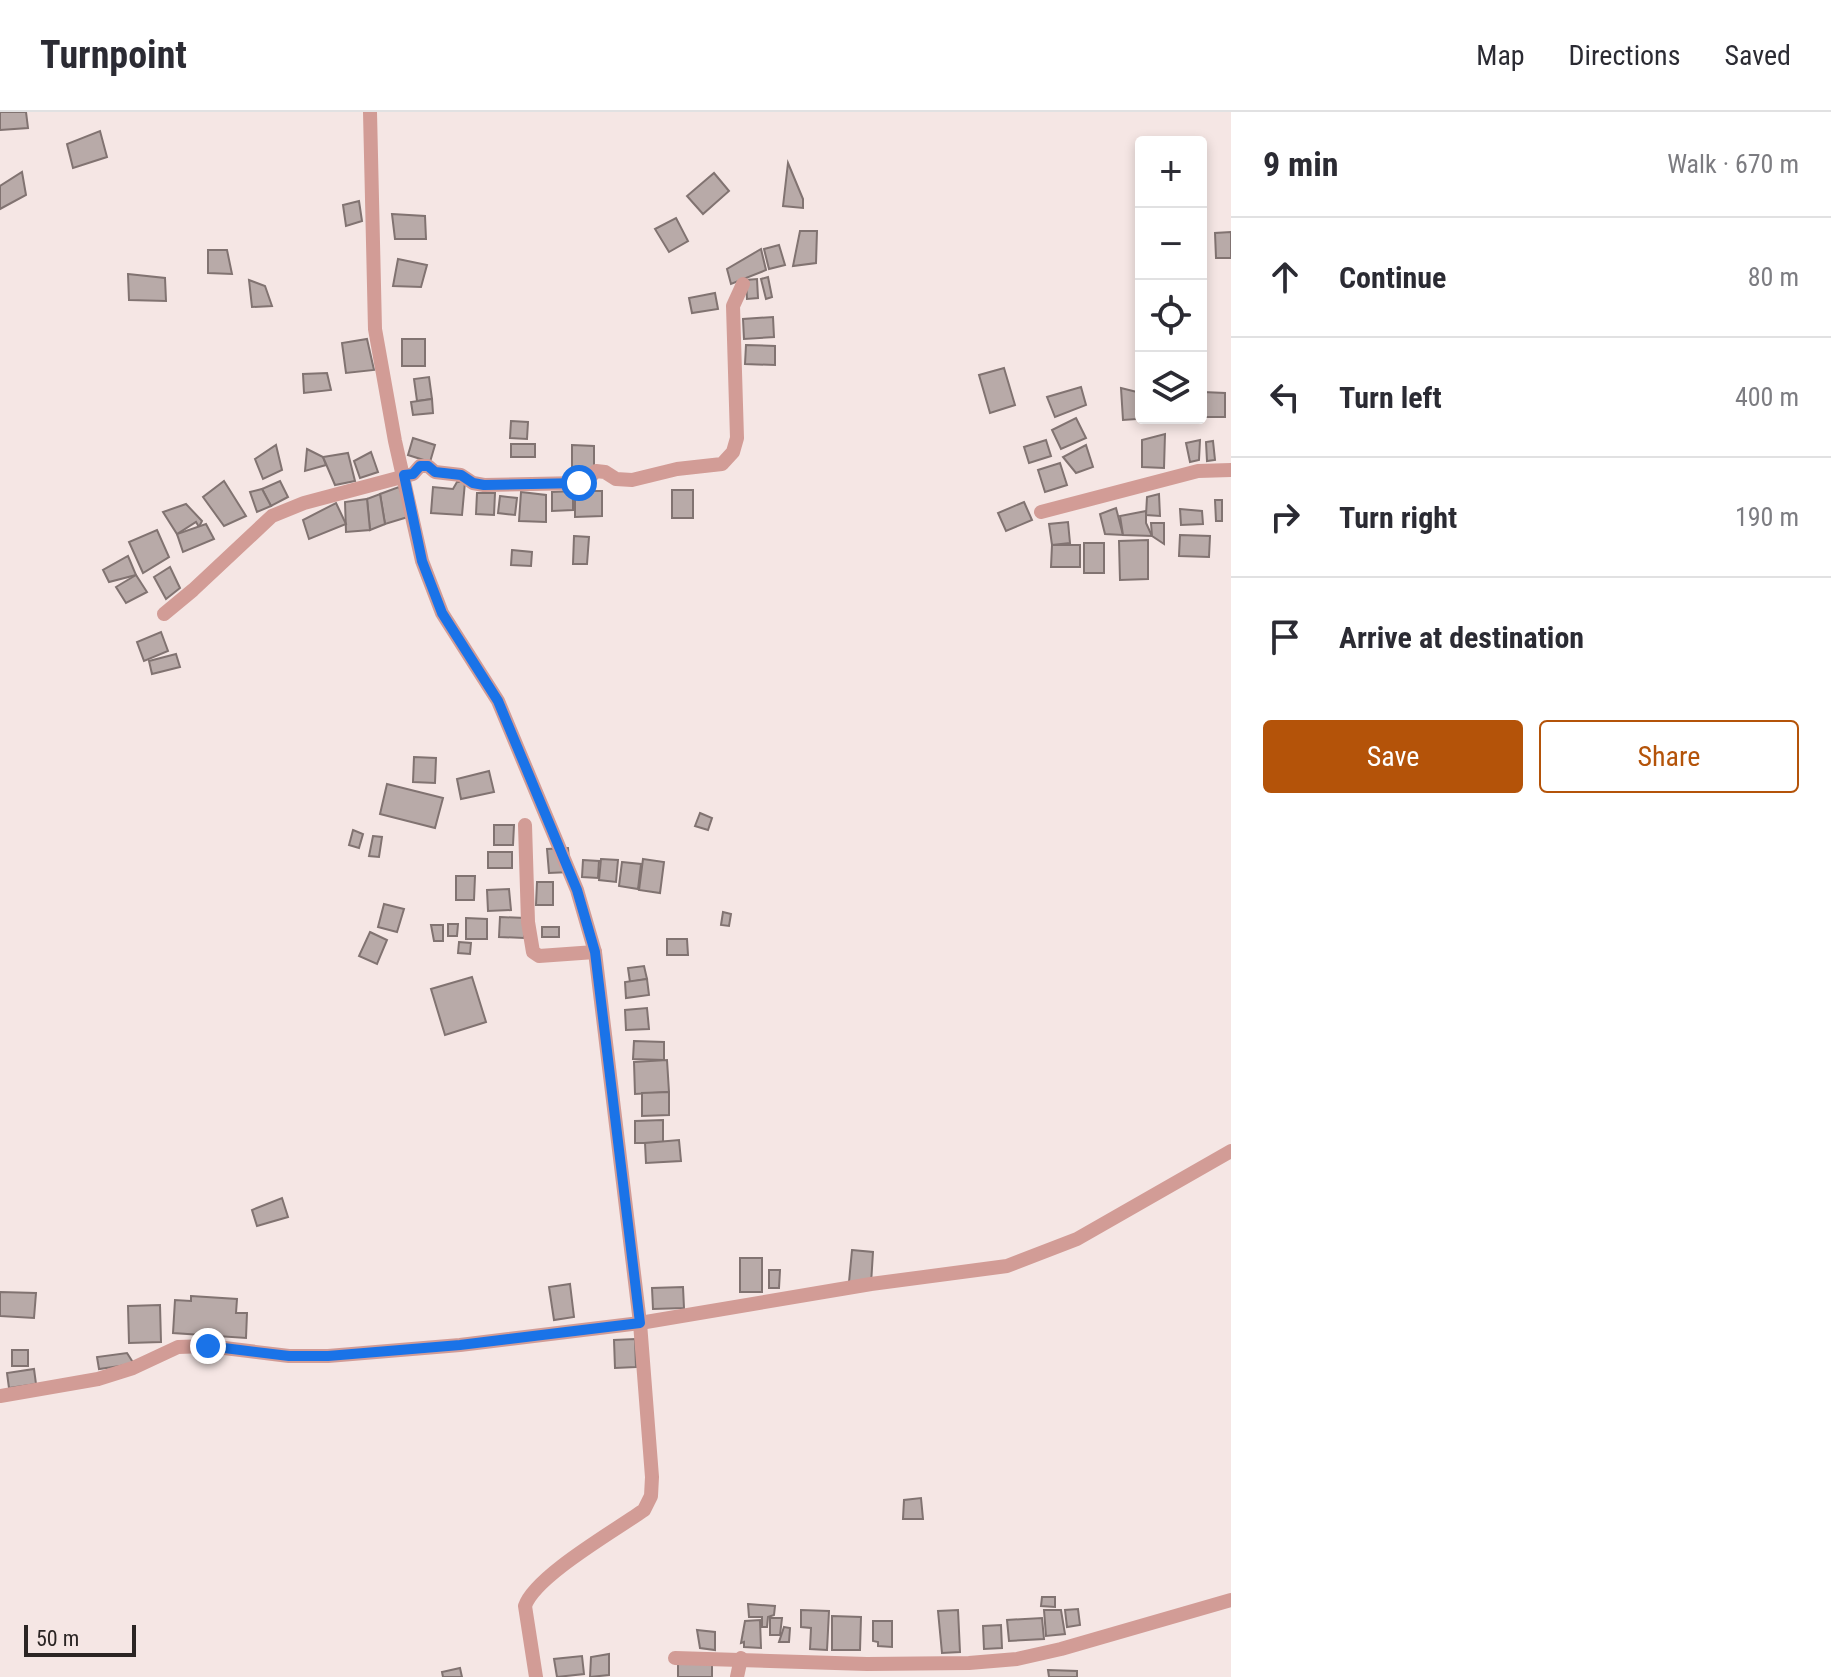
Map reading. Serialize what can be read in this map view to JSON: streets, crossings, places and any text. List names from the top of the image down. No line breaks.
{"scale_bar":"50 m","page":{"header":"Turnpoint","nav":["Map","Directions","Saved"],"heading":["9 min","Walk · 670 m"],"map_buttons":["+","−"],"list":[["Continue","80 m"],["Turn left","400 m"],["Turn right","190 m"],"Arrive at destination"],"buttons":["Save","Share"],"scale":"50 m"}}
